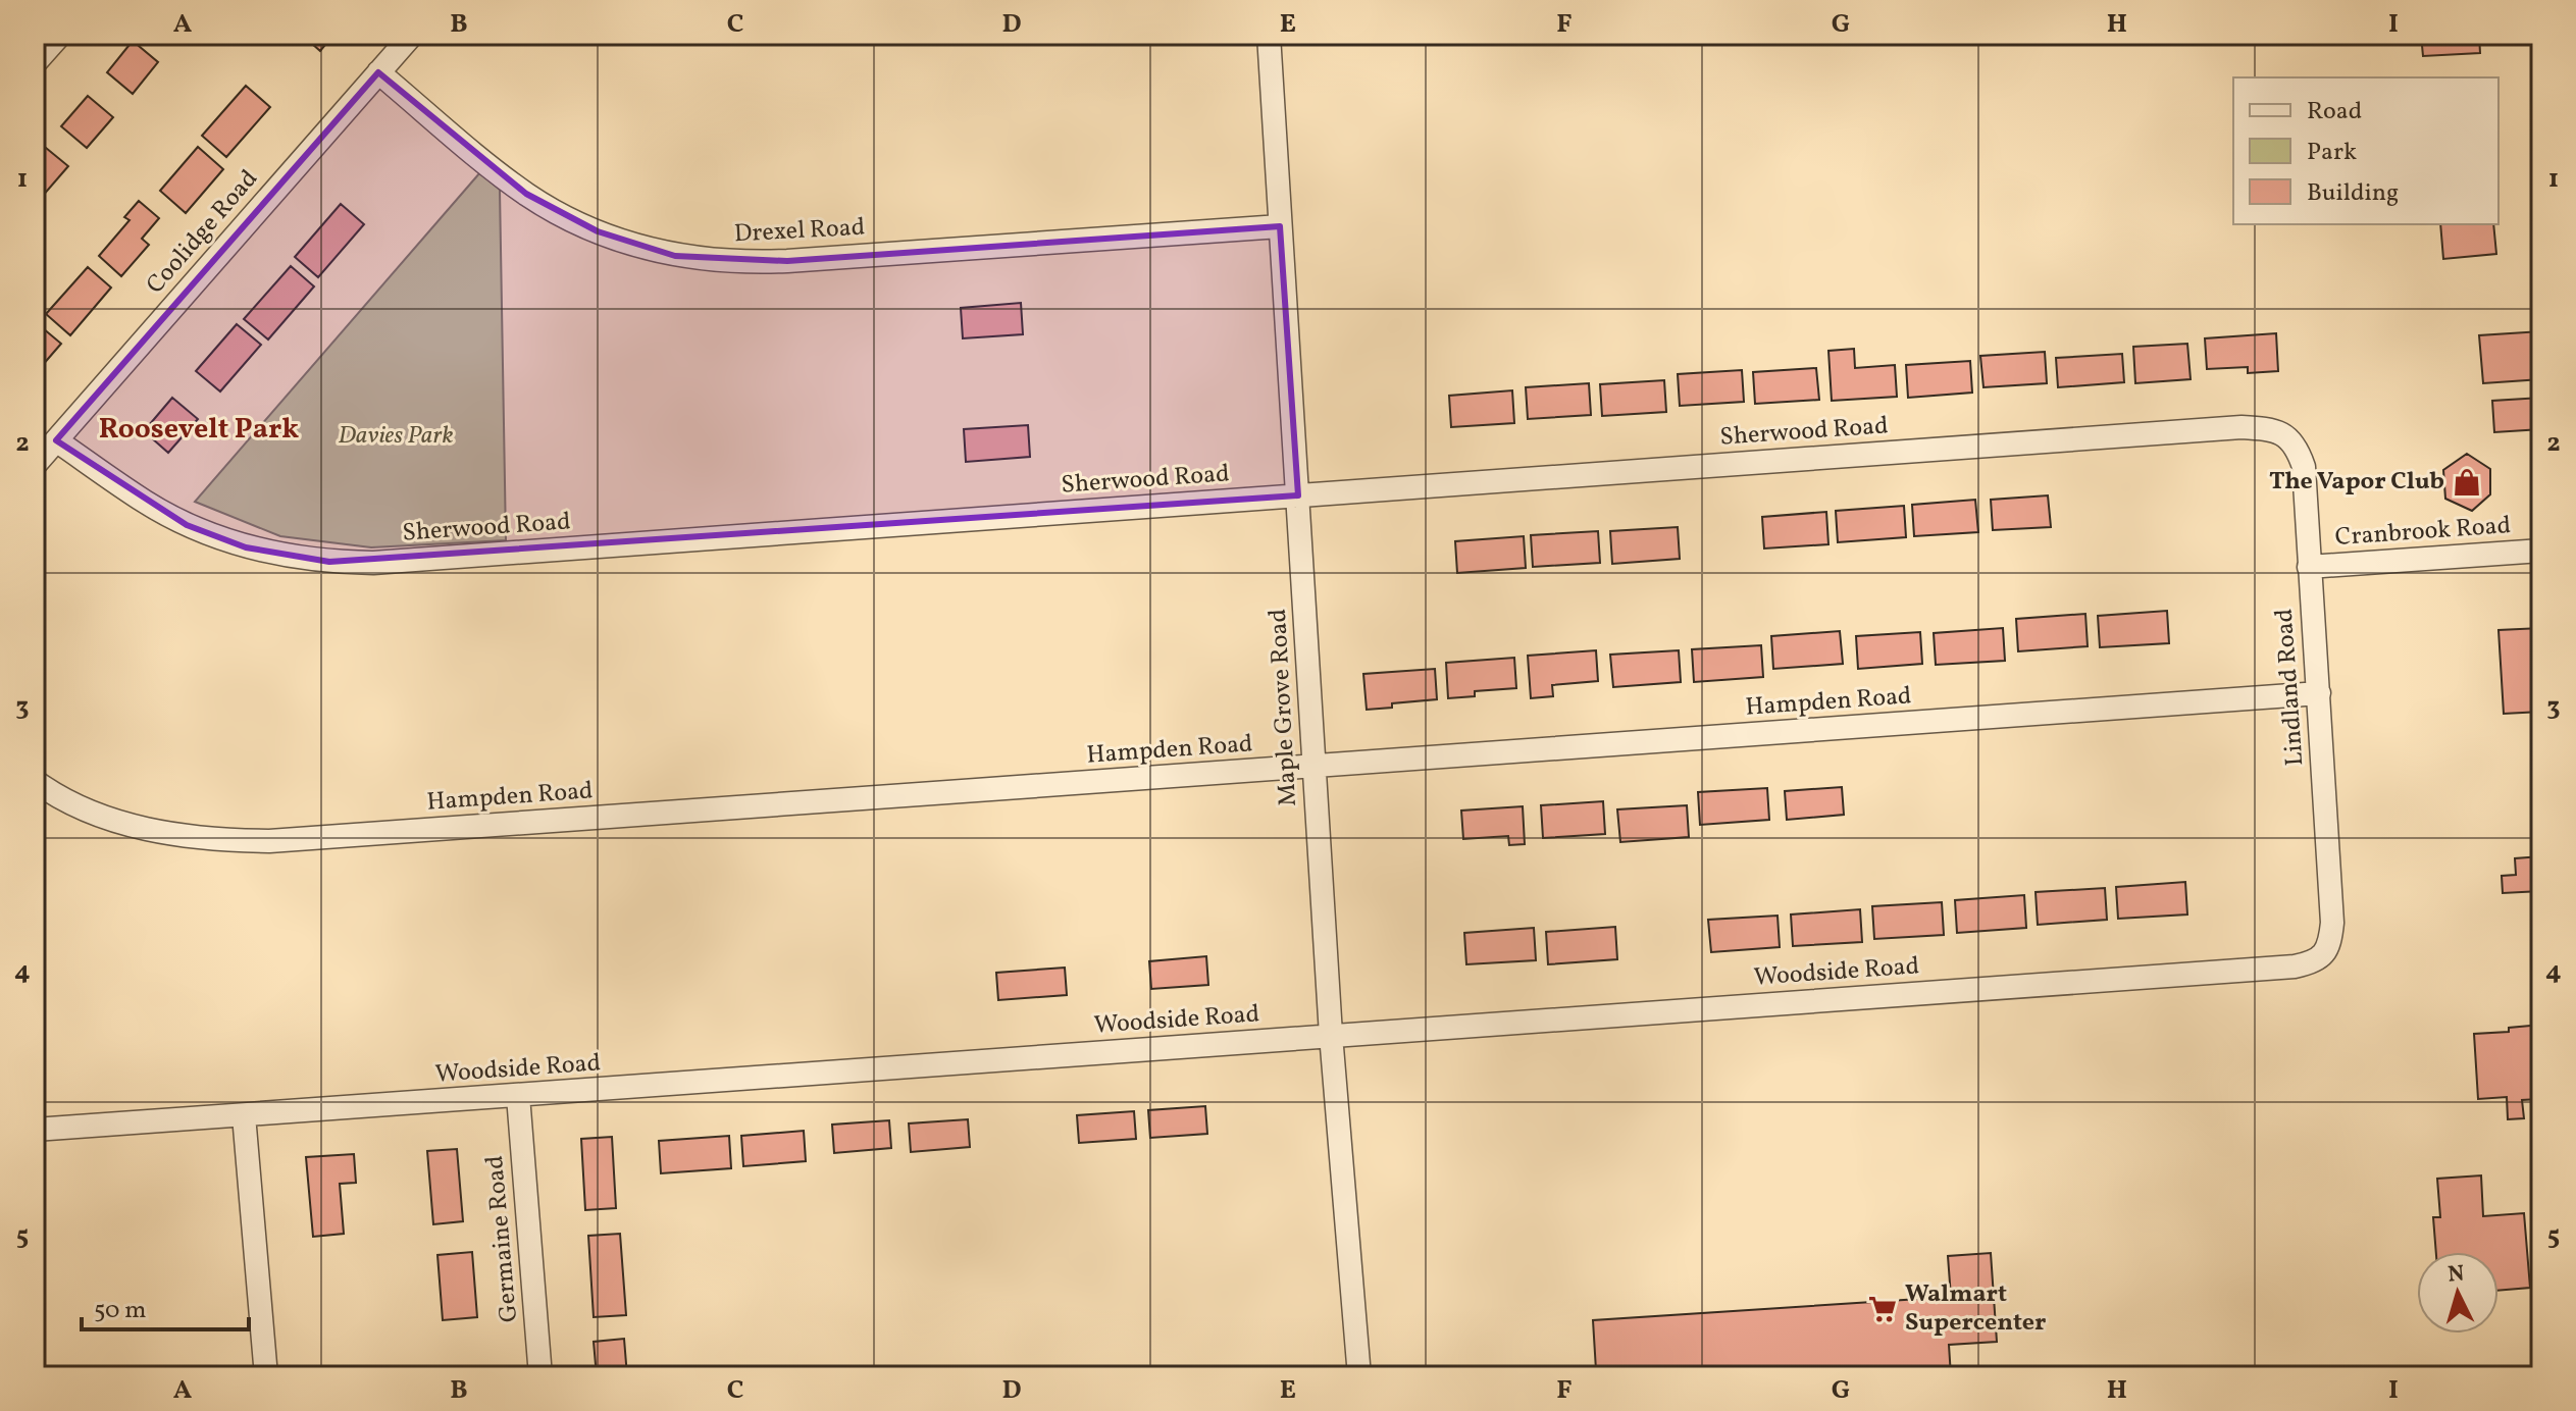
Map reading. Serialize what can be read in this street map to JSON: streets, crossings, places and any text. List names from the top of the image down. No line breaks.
{"streets":{"street":["Drexel Road","Coolidge Road","Sherwood Road","Cranbrook Road","Lindland Road","Hampden Road","Maple Grove Road","Woodside Road","Germaine Road"]},"crossings":[["Drexel Road","Coolidge Road"],["Drexel Road","Maple Grove Road"],["Coolidge Road","Sherwood Road"],["Sherwood Road","Lindland Road"],["Sherwood Road","Maple Grove Road"],["Cranbrook Road","Lindland Road"],["Lindland Road","Hampden Road"],["Lindland Road","Woodside Road"],["Hampden Road","Maple Grove Road"],["Maple Grove Road","Woodside Road"],["Woodside Road","Germaine Road"]],"districts":["Roosevelt Park"],"parks":["Davies Park"],"places":{"shop":["The Vapor Club"],"supermarket":["Walmart Supercenter"]},"legend":["Road","Park","Building"],"scale_bar":"50 m","north":"top","grid":{"columns":["A","B","C","D","E","F","G","H","I"],"rows":["1","2","3","4","5"]}}
